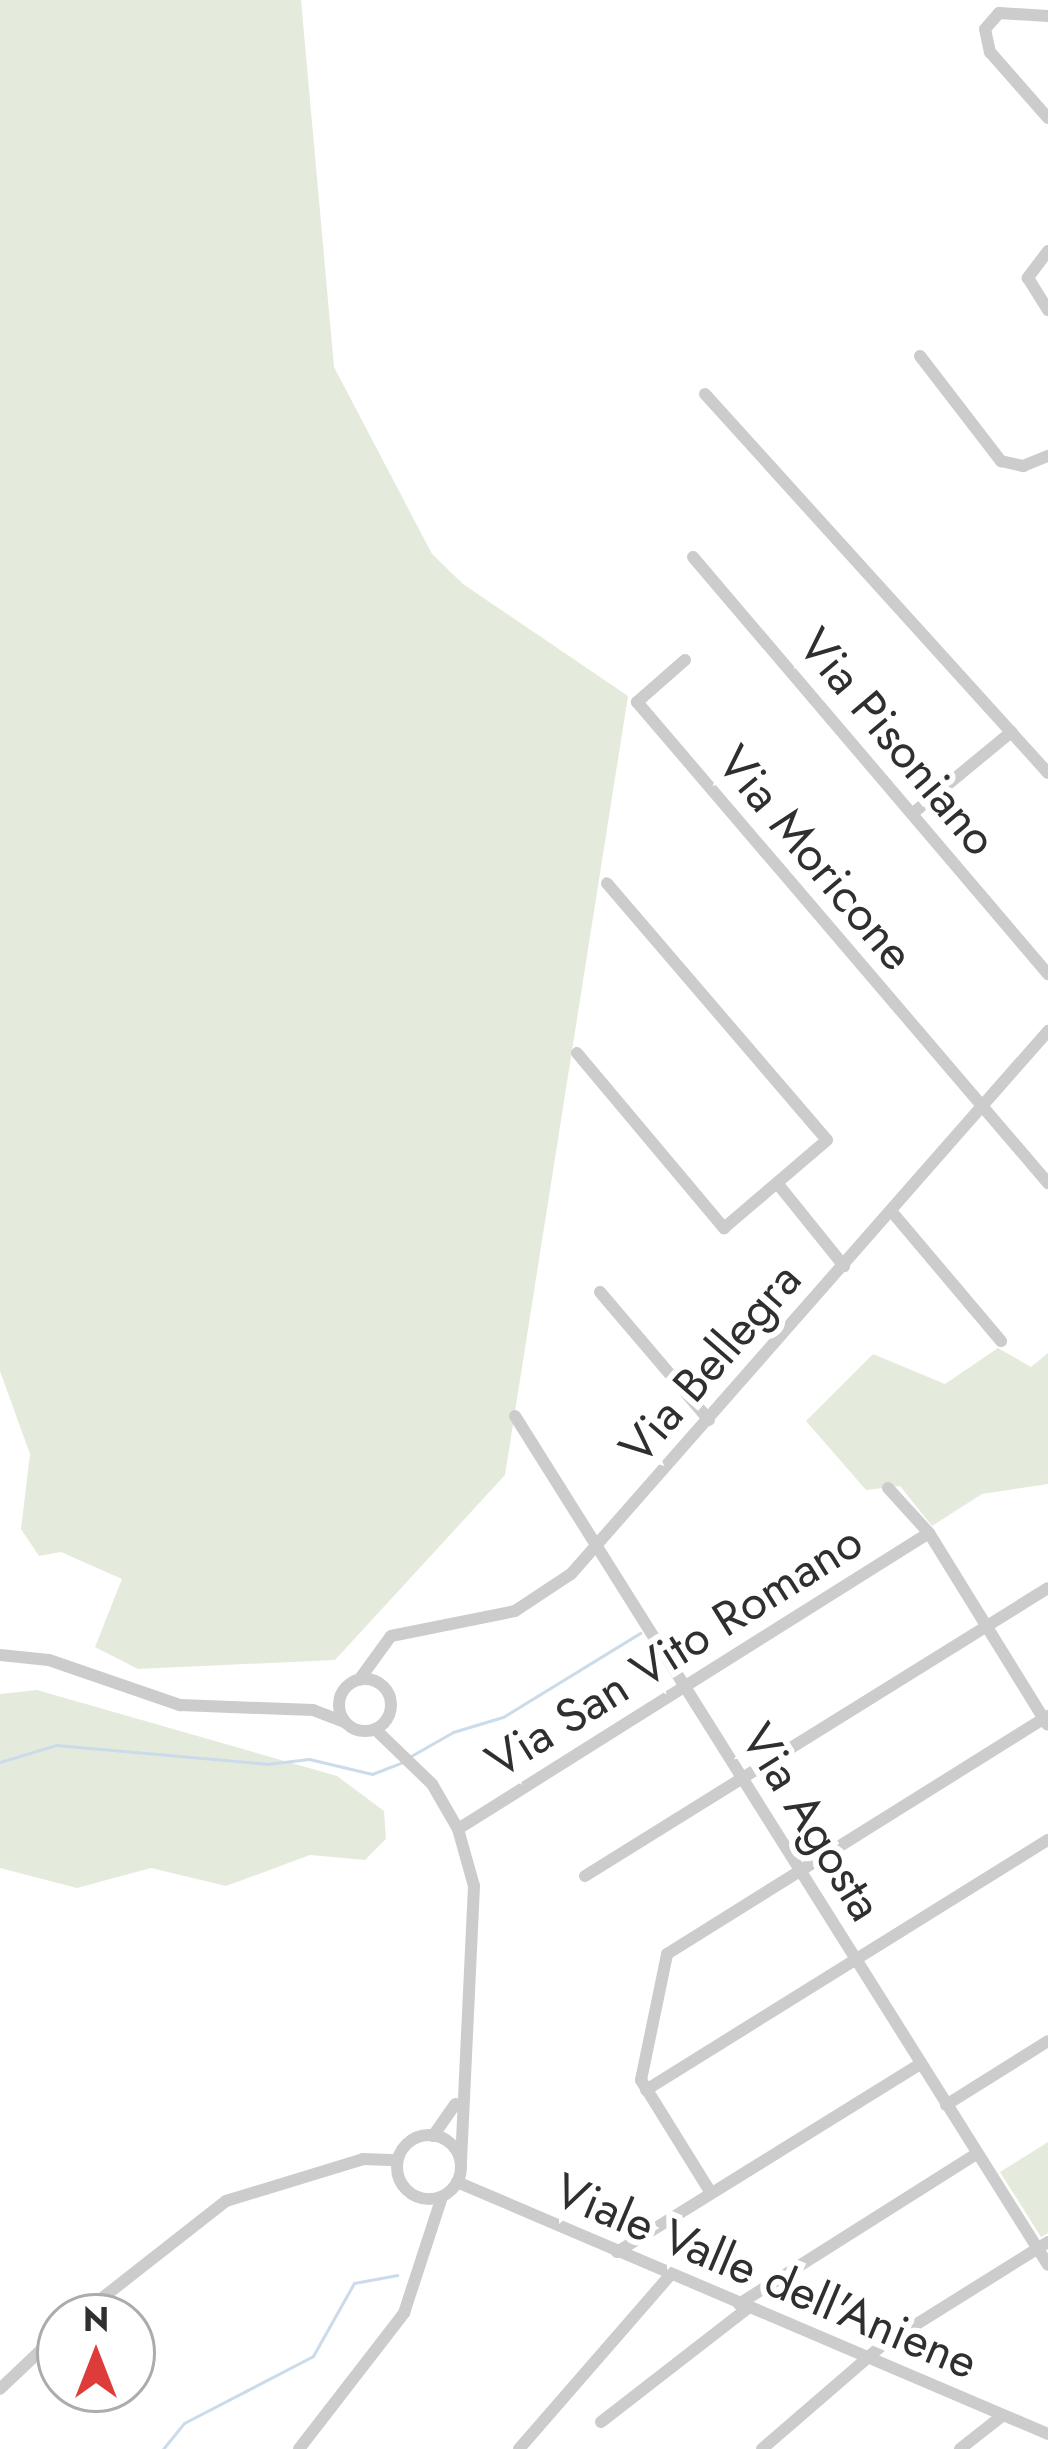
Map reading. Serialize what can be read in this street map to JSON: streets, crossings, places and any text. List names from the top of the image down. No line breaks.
{"streets":{"street":["Via Pisoniano","Via Moricone","Via Bellegra","Via San Vito Romano","Via Agosta","Viale Valle dell'Aniene"]},"crossings":[["Via Moricone","Via Bellegra"],["Via Bellegra","Via Agosta"],["Via San Vito Romano","Via Agosta"]],"north":"top"}
